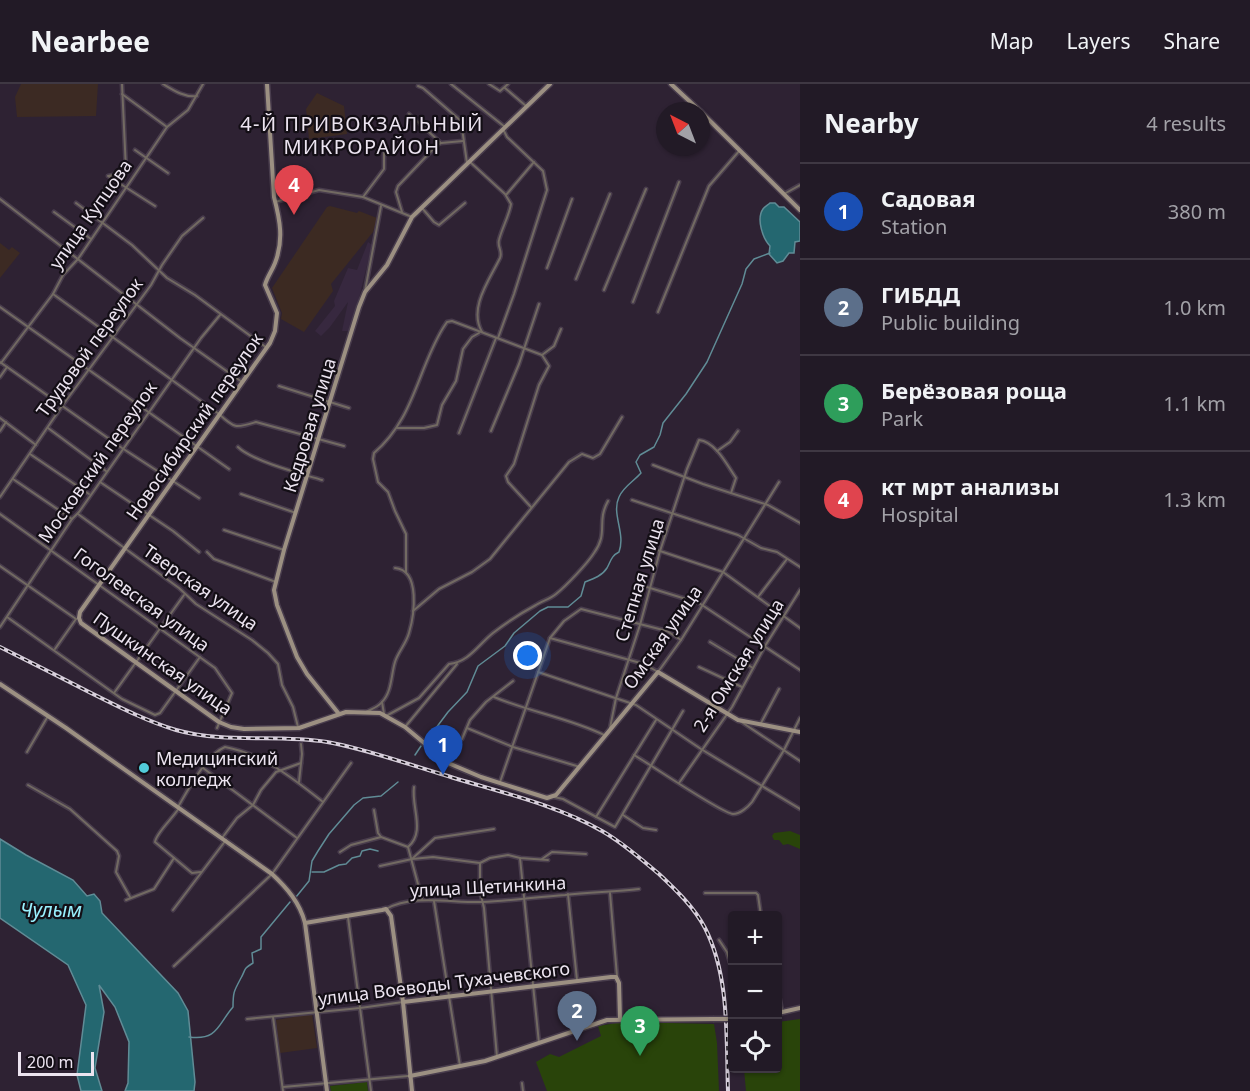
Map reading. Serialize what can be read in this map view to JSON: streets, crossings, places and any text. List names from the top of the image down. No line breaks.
{"streets":{"street":["улица Купцова","Трудовой переулок","Кедровая улица","Новосибирский переулок","Московский переулок","Степная улица","Тверская улица","Гоголевская улица","Омская улица","Пушкинская улица","2-я Омская улица","улица Щетинкина","улица Воеводы Тухачевского"]},"crossings":[["Кедровая улица","Пушкинская улица"],["Новосибирский переулок","Тверская улица"],["Новосибирский переулок","Гоголевская улица"],["Новосибирский переулок","Пушкинская улица"],["Московский переулок","Тверская улица"],["Московский переулок","Гоголевская улица"],["Московский переулок","Пушкинская улица"],["Степная улица","Омская улица"],["Тверская улица","Пушкинская улица"],["Гоголевская улица","Пушкинская улица"]],"districts":["4-Й ПРИВОКЗАЛЬНЫЙ МИКРОРАЙОН"],"water":["Чулым"],"places":["Медицинский колледж"],"scale_bar":"200 m","north":"top left","page":{"header":"Nearbee","nav":["Map","Layers","Share"],"heading":["Nearby","4 results"],"list":[{"mark":"1","name":"Садовая","note":"Station","value":"380 m"},{"mark":"2","name":"ГИБДД","note":"Public building","value":"1.0 km"},{"mark":"3","name":"Берёзовая роща","note":"Park","value":"1.1 km"},{"mark":"4","name":"кт мрт анализы","note":"Hospital","value":"1.3 km"}],"pins":["4","1","2","3"],"map_buttons":["+","−"],"scale":"200 m"}}
